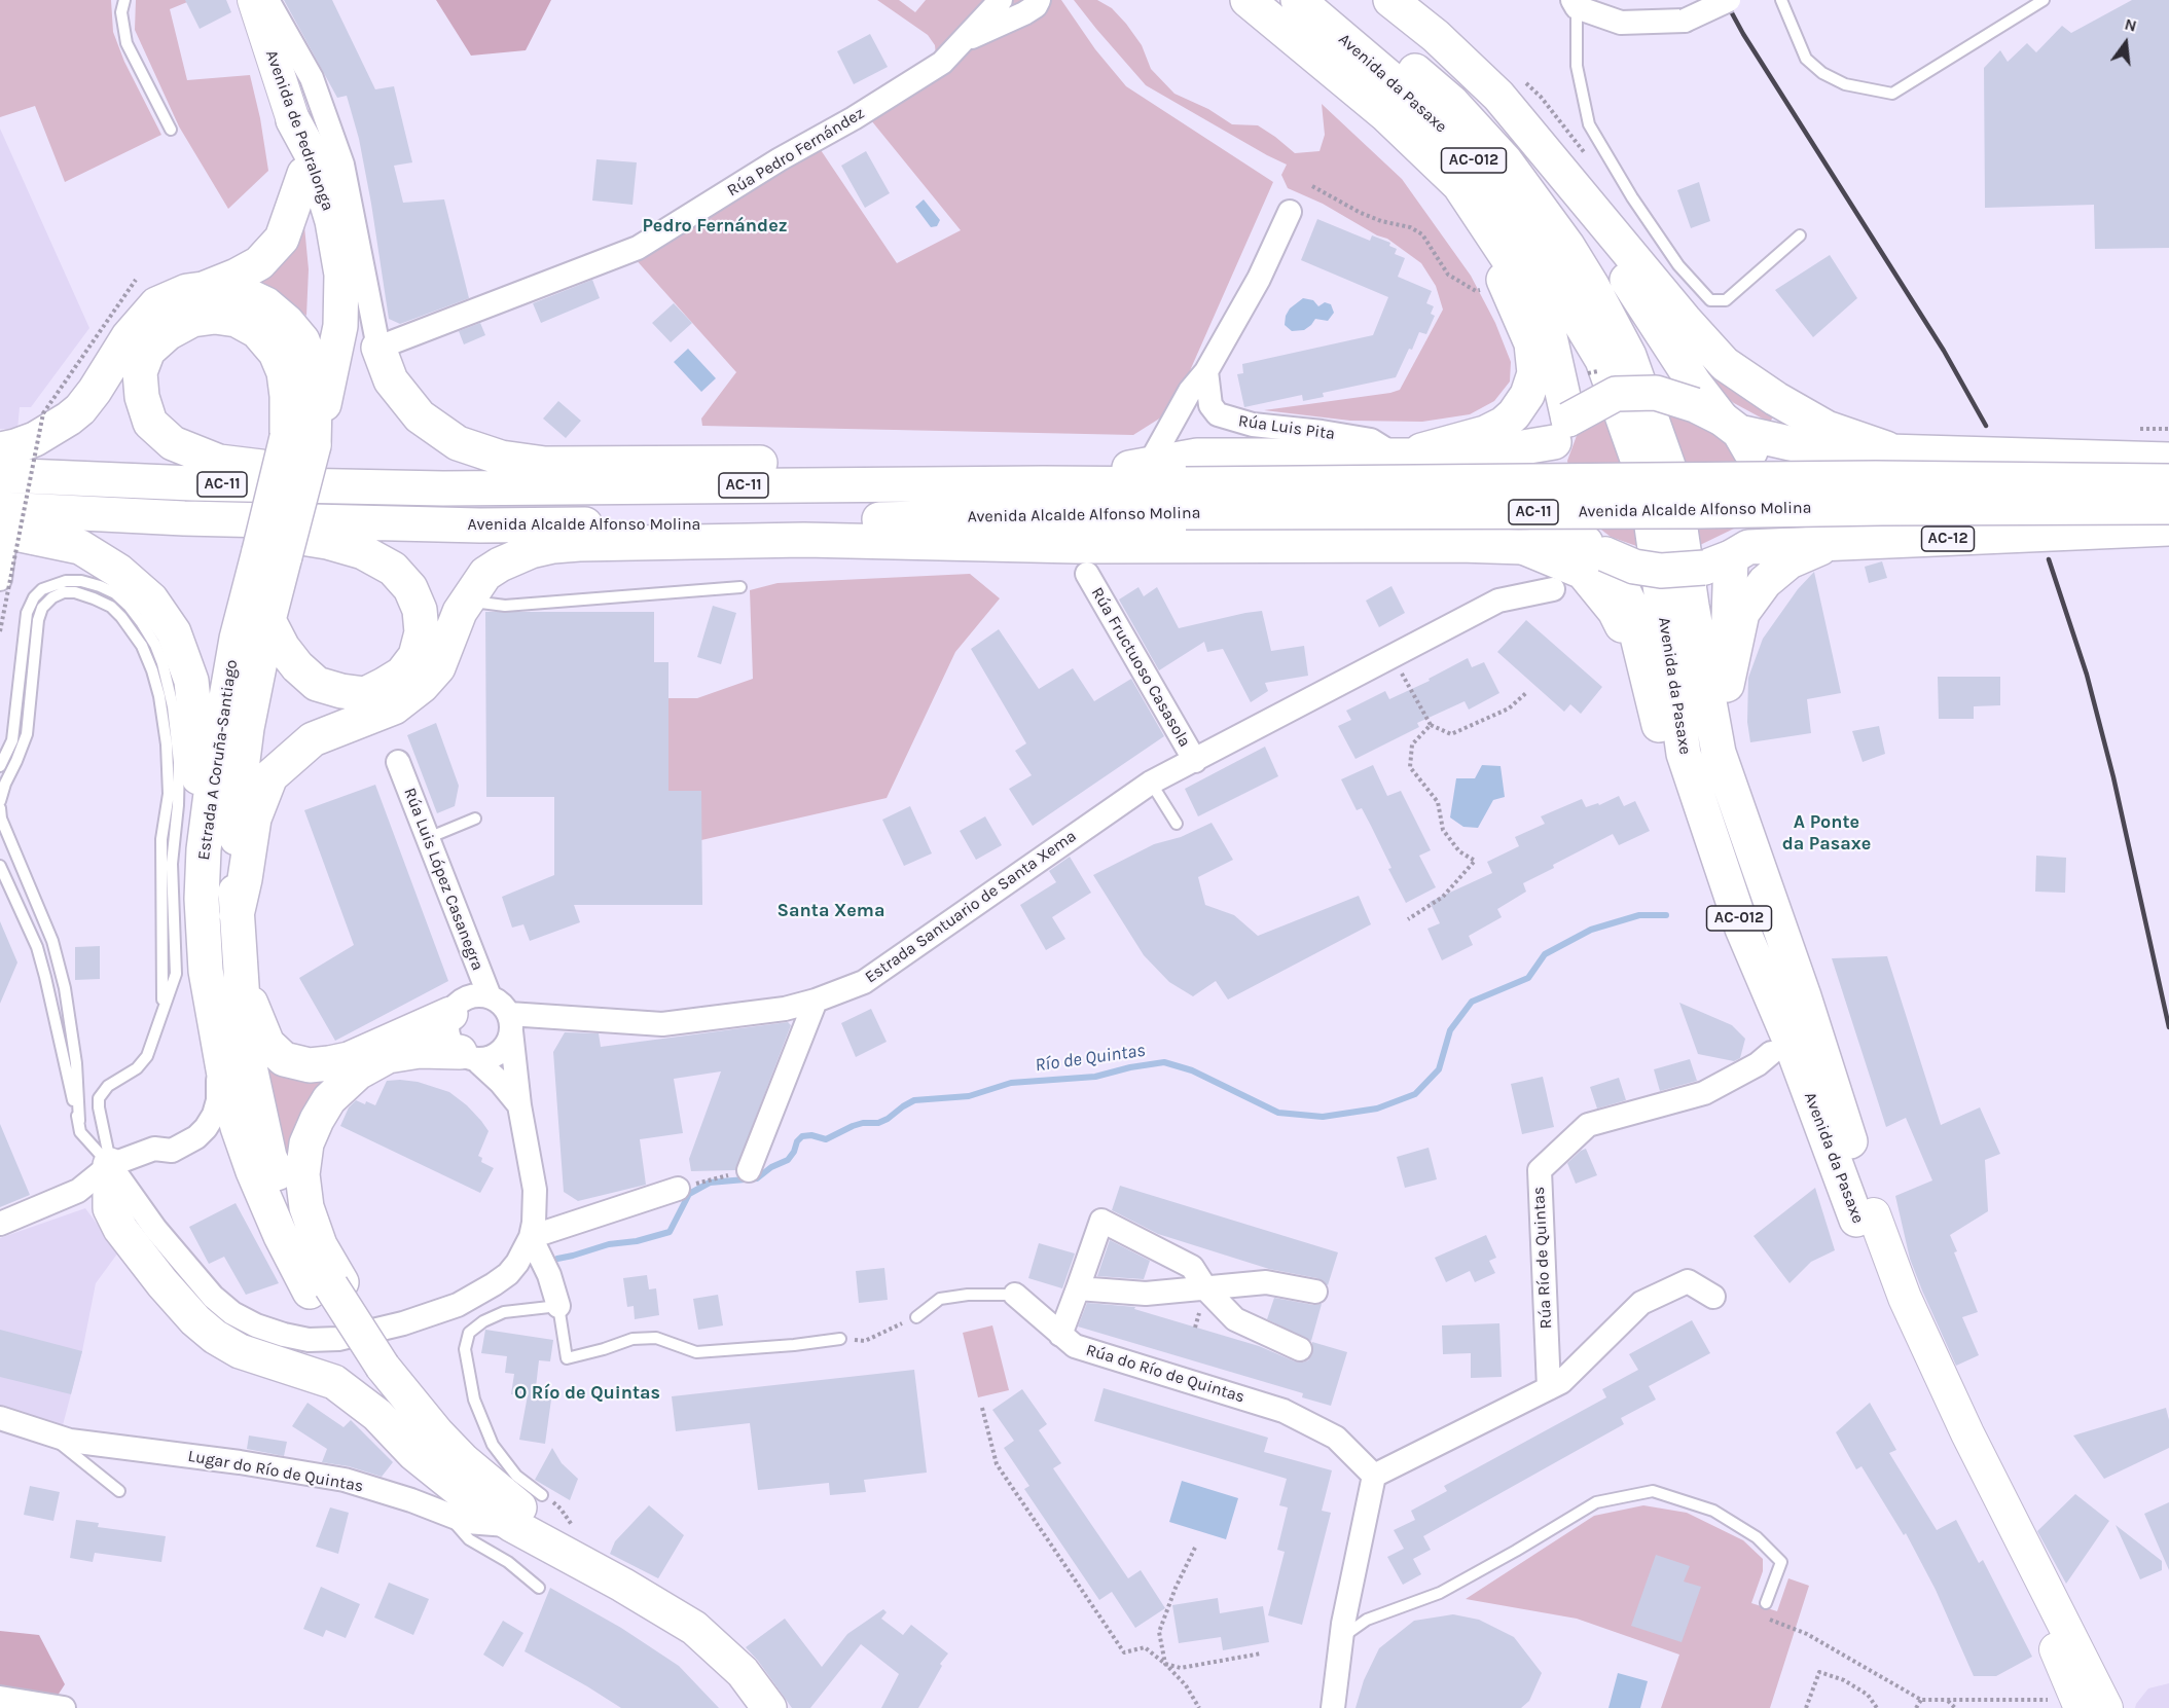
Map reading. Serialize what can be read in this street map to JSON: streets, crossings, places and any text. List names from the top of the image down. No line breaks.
{"streets":{"main road":["Avenida da Pasaxe","Avenida de Pedralonga","AC-012","AC-11","Avenida Alcalde Alfonso Molina","AC-12","Estrada A Coruña-Santiago"],"street":["Rúa Pedro Fernández","Rúa Luis Pita","Rúa Fructuoso Casasola","Rúa Luis López Casanegra","Estrada Santuario de Santa Xema","Rúa Río de Quintas","Rúa do Río de Quintas","Lugar do Río de Quintas"]},"crossings":[["Avenida de Pedralonga","Rúa Pedro Fernández"],["Avenida de Pedralonga","Estrada A Coruña-Santiago"],["AC-012","AC-11"],["AC-012","AC-12"],["AC-11","AC-12"],["Avenida Alcalde Alfonso Molina","AC-12"],["Rúa Fructuoso Casasola","Estrada Santuario de Santa Xema"],["Estrada A Coruña-Santiago","Lugar do Río de Quintas"],["Rúa Luis López Casanegra","Estrada Santuario de Santa Xema"]],"districts":["Pedro Fernández","A Ponte da Pasaxe","Santa Xema","O Río de Quintas"],"water":["Río de Quintas"],"north":"top"}
